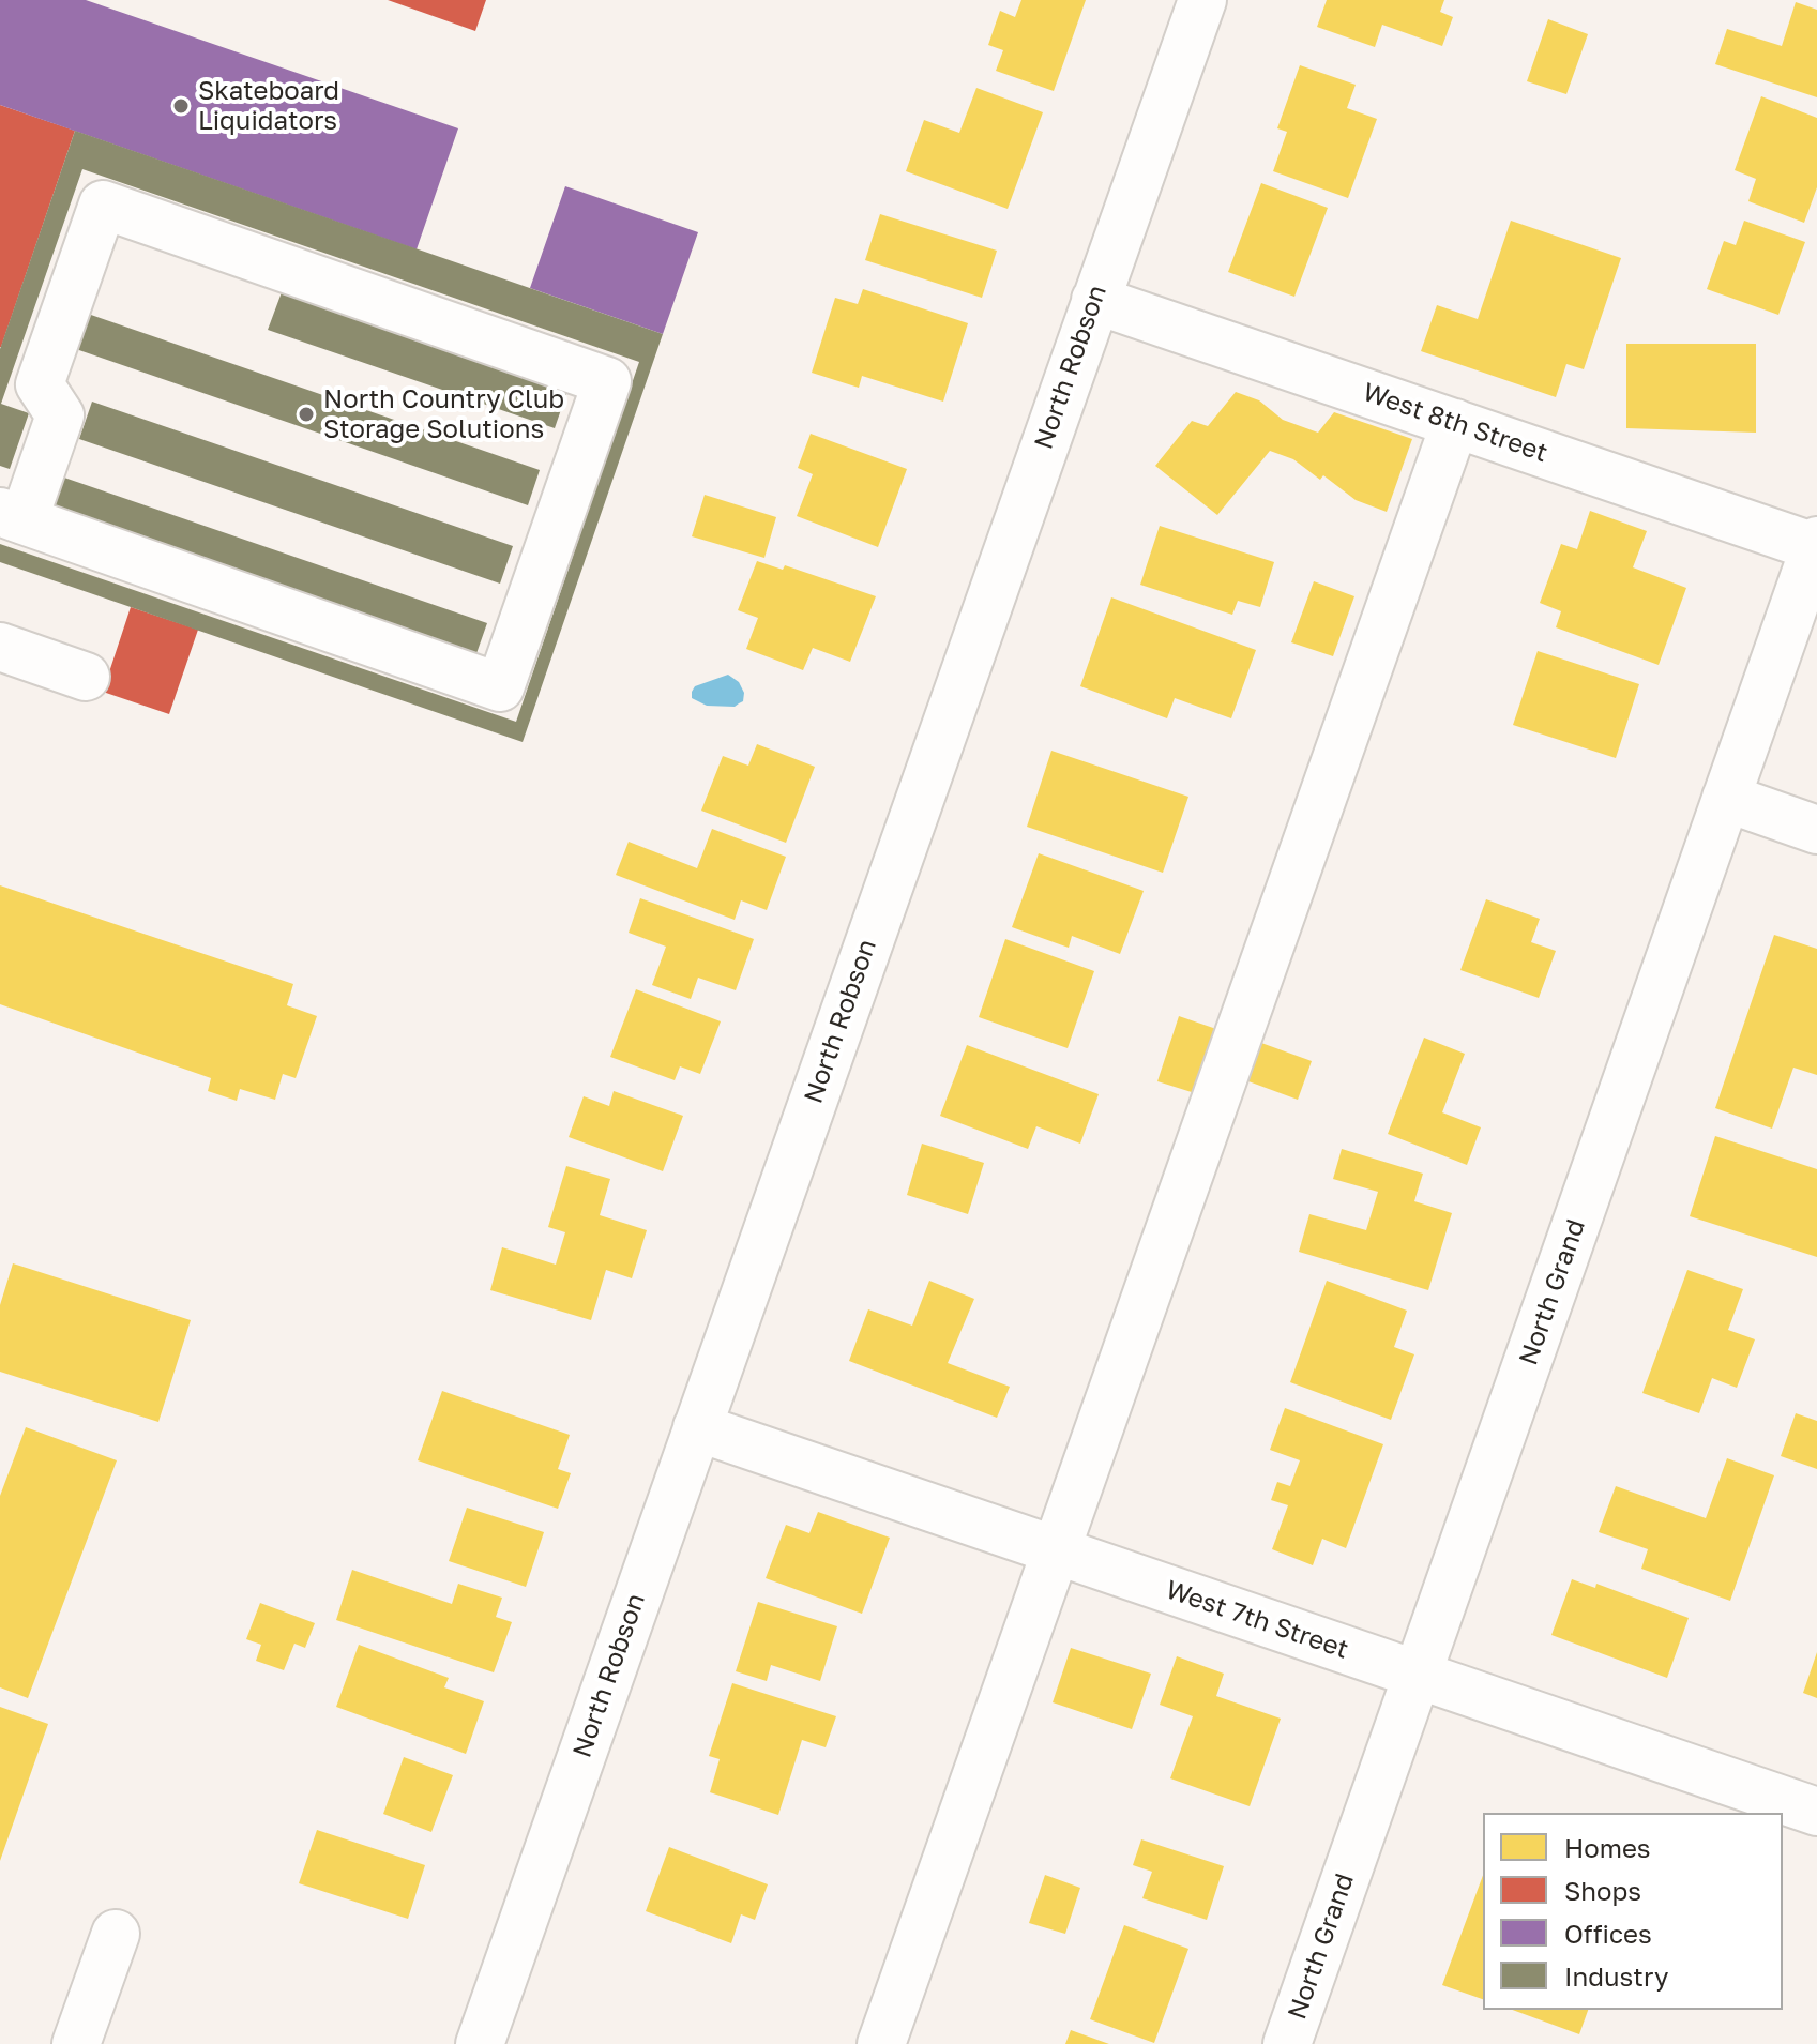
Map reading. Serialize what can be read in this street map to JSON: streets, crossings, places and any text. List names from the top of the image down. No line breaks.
{"streets":{"street":["North Robson","West 8th Street","North Grand","West 7th Street"]},"crossings":[["North Robson","West 8th Street"],["North Robson","West 7th Street"],["West 8th Street","North Grand"],["North Grand","West 7th Street"]],"places":["Skateboard Liquidators","North Country Club Storage Solutions"],"legend":["Homes","Shops","Offices","Industry"]}
